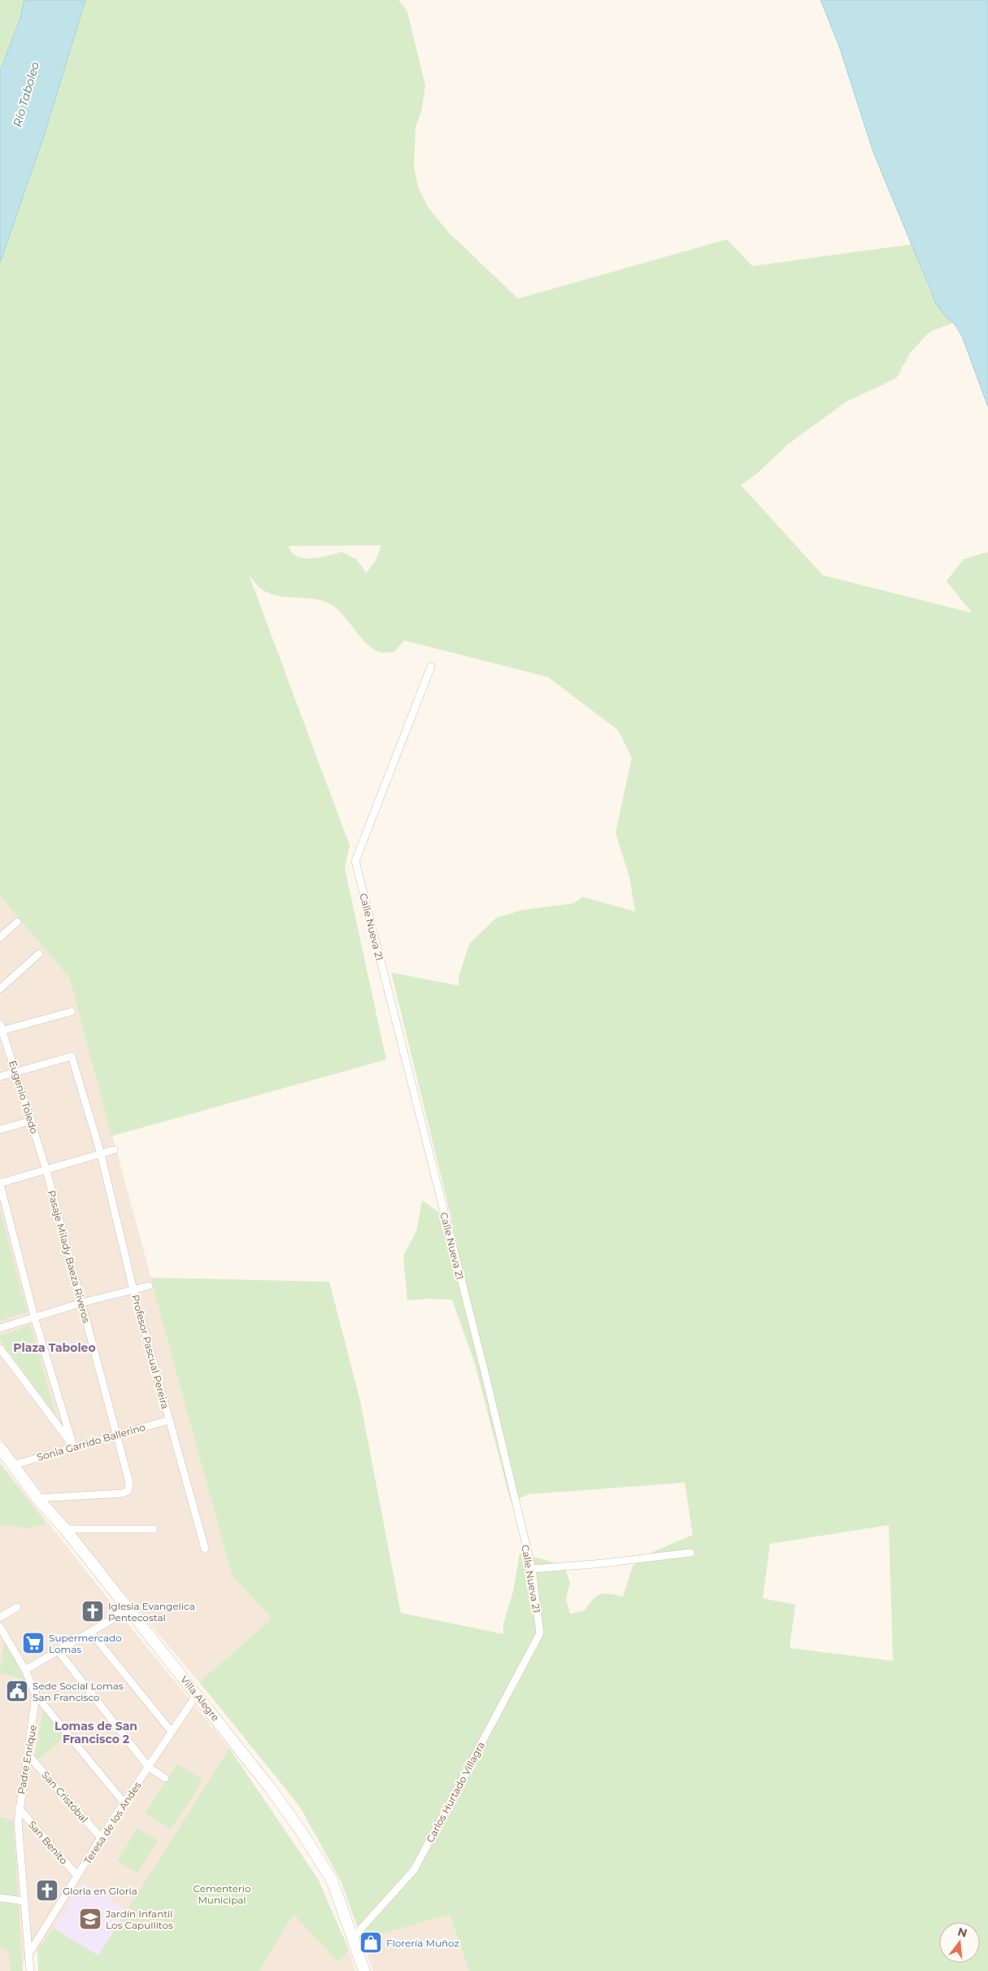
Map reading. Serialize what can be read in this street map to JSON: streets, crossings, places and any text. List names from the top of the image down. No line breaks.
{"streets":{"main road":["Villa Alegre"],"street":["Calle Nueva 21","Eugenio Toledo","Pasaje Milady Baeza Riveros","Profesor Pascual Pereira","Sonia Garrido Ballerino","Padre Enrique","Carlos Hurtado Villagra","San Cristóbal","Teresa de los Andes","San Benito"]},"crossings":[["Calle Nueva 21","Carlos Hurtado Villagra"],["Eugenio Toledo","Pasaje Milady Baeza Riveros"],["Eugenio Toledo","Profesor Pascual Pereira"],["Pasaje Milady Baeza Riveros","Sonia Garrido Ballerino"],["Pasaje Milady Baeza Riveros","Villa Alegre"],["Profesor Pascual Pereira","Sonia Garrido Ballerino"],["Sonia Garrido Ballerino","Villa Alegre"],["Villa Alegre","Carlos Hurtado Villagra"],["Villa Alegre","Teresa de los Andes"],["Padre Enrique","San Cristóbal"],["Padre Enrique","Teresa de los Andes"],["Padre Enrique","San Benito"],["San Cristóbal","Teresa de los Andes"],["Teresa de los Andes","San Benito"]],"districts":["Plaza Taboleo","Lomas de San Francisco 2"],"water":["Río Taboleo"],"parks":["Cementerio Municipal"],"places":{"church":["Iglesia Evangelica Pentecostal","Gloria en Gloria"],"supermarket":["Supermercado Lomas"],"public building":["Sede Social Lomas San Francisco"],"school or university":["Jardín Infantil Los Capullitos"],"shop":["Florería Muñoz"]},"north":"top"}
